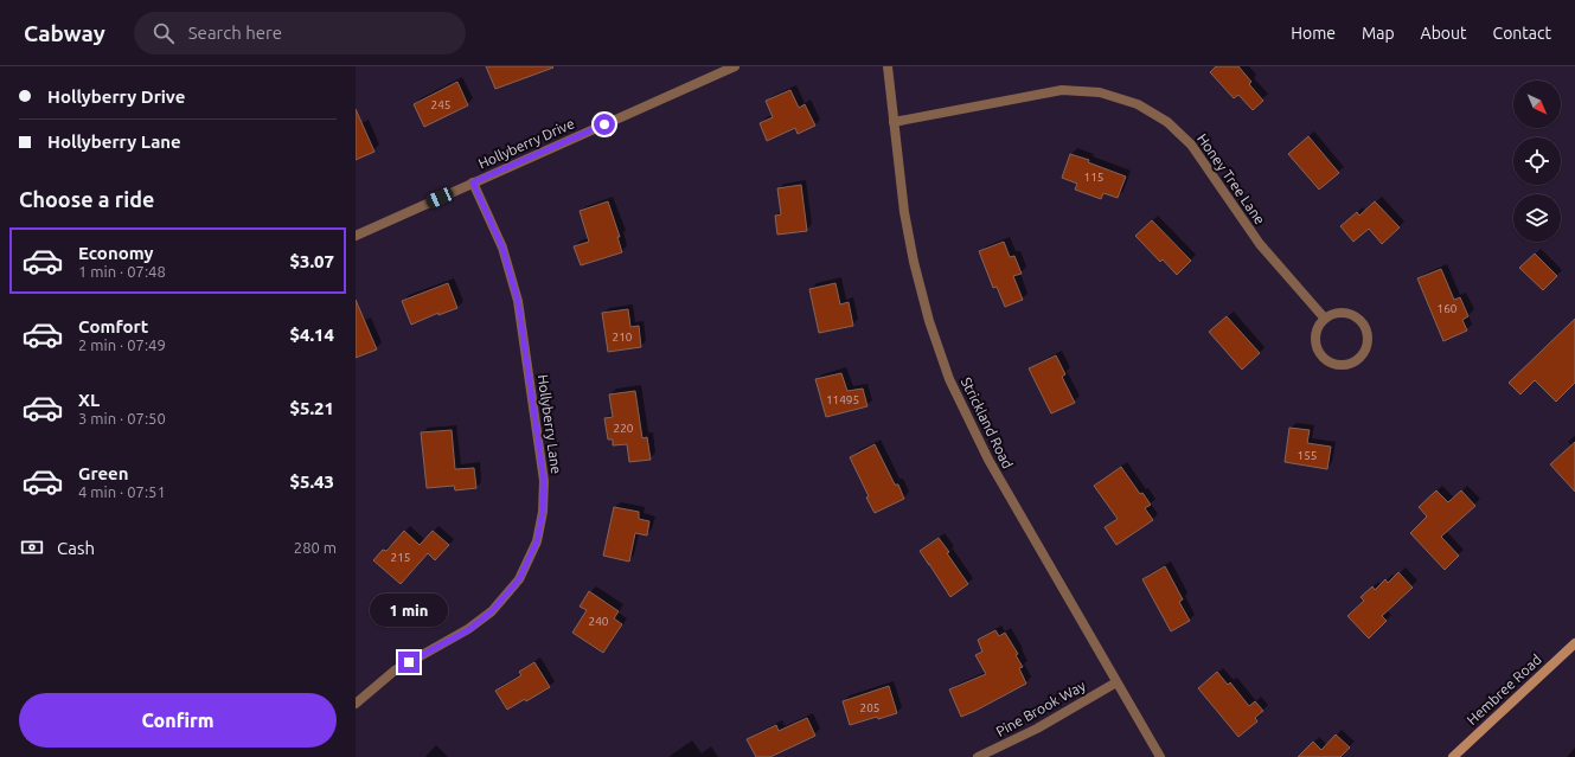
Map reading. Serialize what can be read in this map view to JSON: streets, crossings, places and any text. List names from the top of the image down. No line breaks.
{"streets":{"street":["Hollyberry Drive","Honey Tree Lane","Strickland Road","Hollyberry Lane","Hembree Road","Pine Brook Way"]},"crossings":[["Hollyberry Drive","Hollyberry Lane"],["Honey Tree Lane","Strickland Road"],["Strickland Road","Pine Brook Way"]],"house_numbers":["245","115","160","210","11495","220","155","215","240","205"],"north":"bottom right","page":{"header":"Cabway","search":"Search here","nav":["Home","Map","About","Contact"],"banner":["Hollyberry Drive","Hollyberry Lane"],"heading":"Choose a ride","list":[{"name":"Economy","note":"1 min · 07:48","value":"$3.07"},{"name":"Comfort","note":"2 min · 07:49","value":"$4.14"},{"name":"XL","note":"3 min · 07:50","value":"$5.21"},{"name":"Green","note":"4 min · 07:51","value":"$5.43"}],"pay":["Cash","280 m"],"bubble":"1 min","buttons":"Confirm"}}
